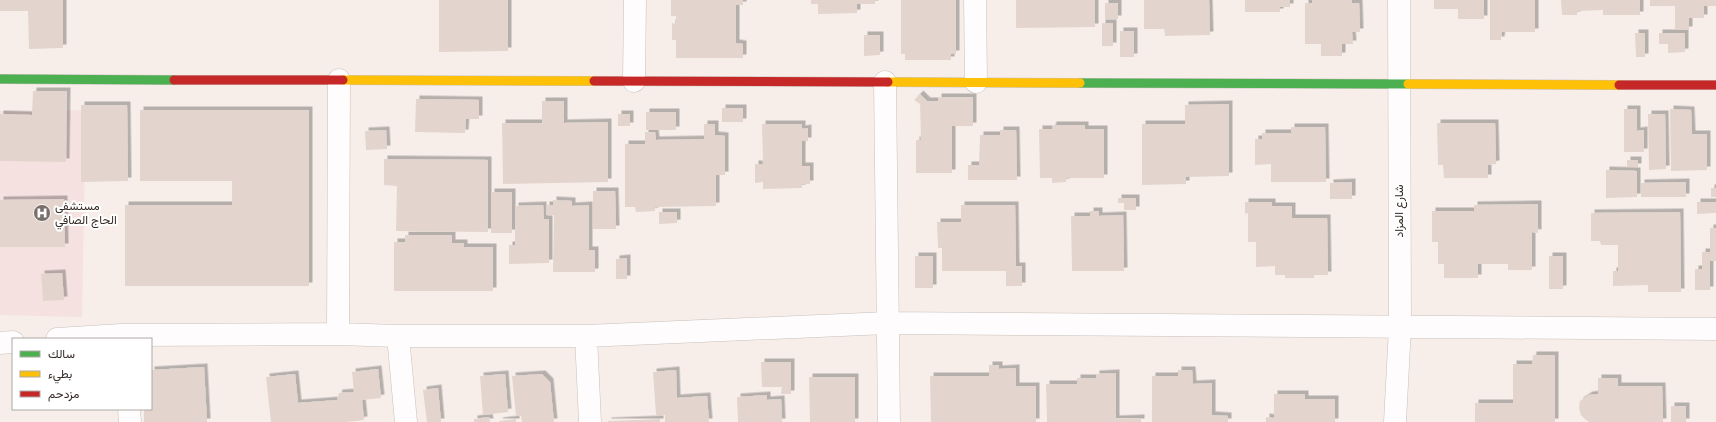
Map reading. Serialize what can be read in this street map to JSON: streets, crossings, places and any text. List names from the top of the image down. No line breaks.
{"streets":{"street":["شارع المزاد"]},"places":{"hospital":["مستشفى الحاج الصافي"]},"legend":["سالك","بطيء","مزدحم"]}
